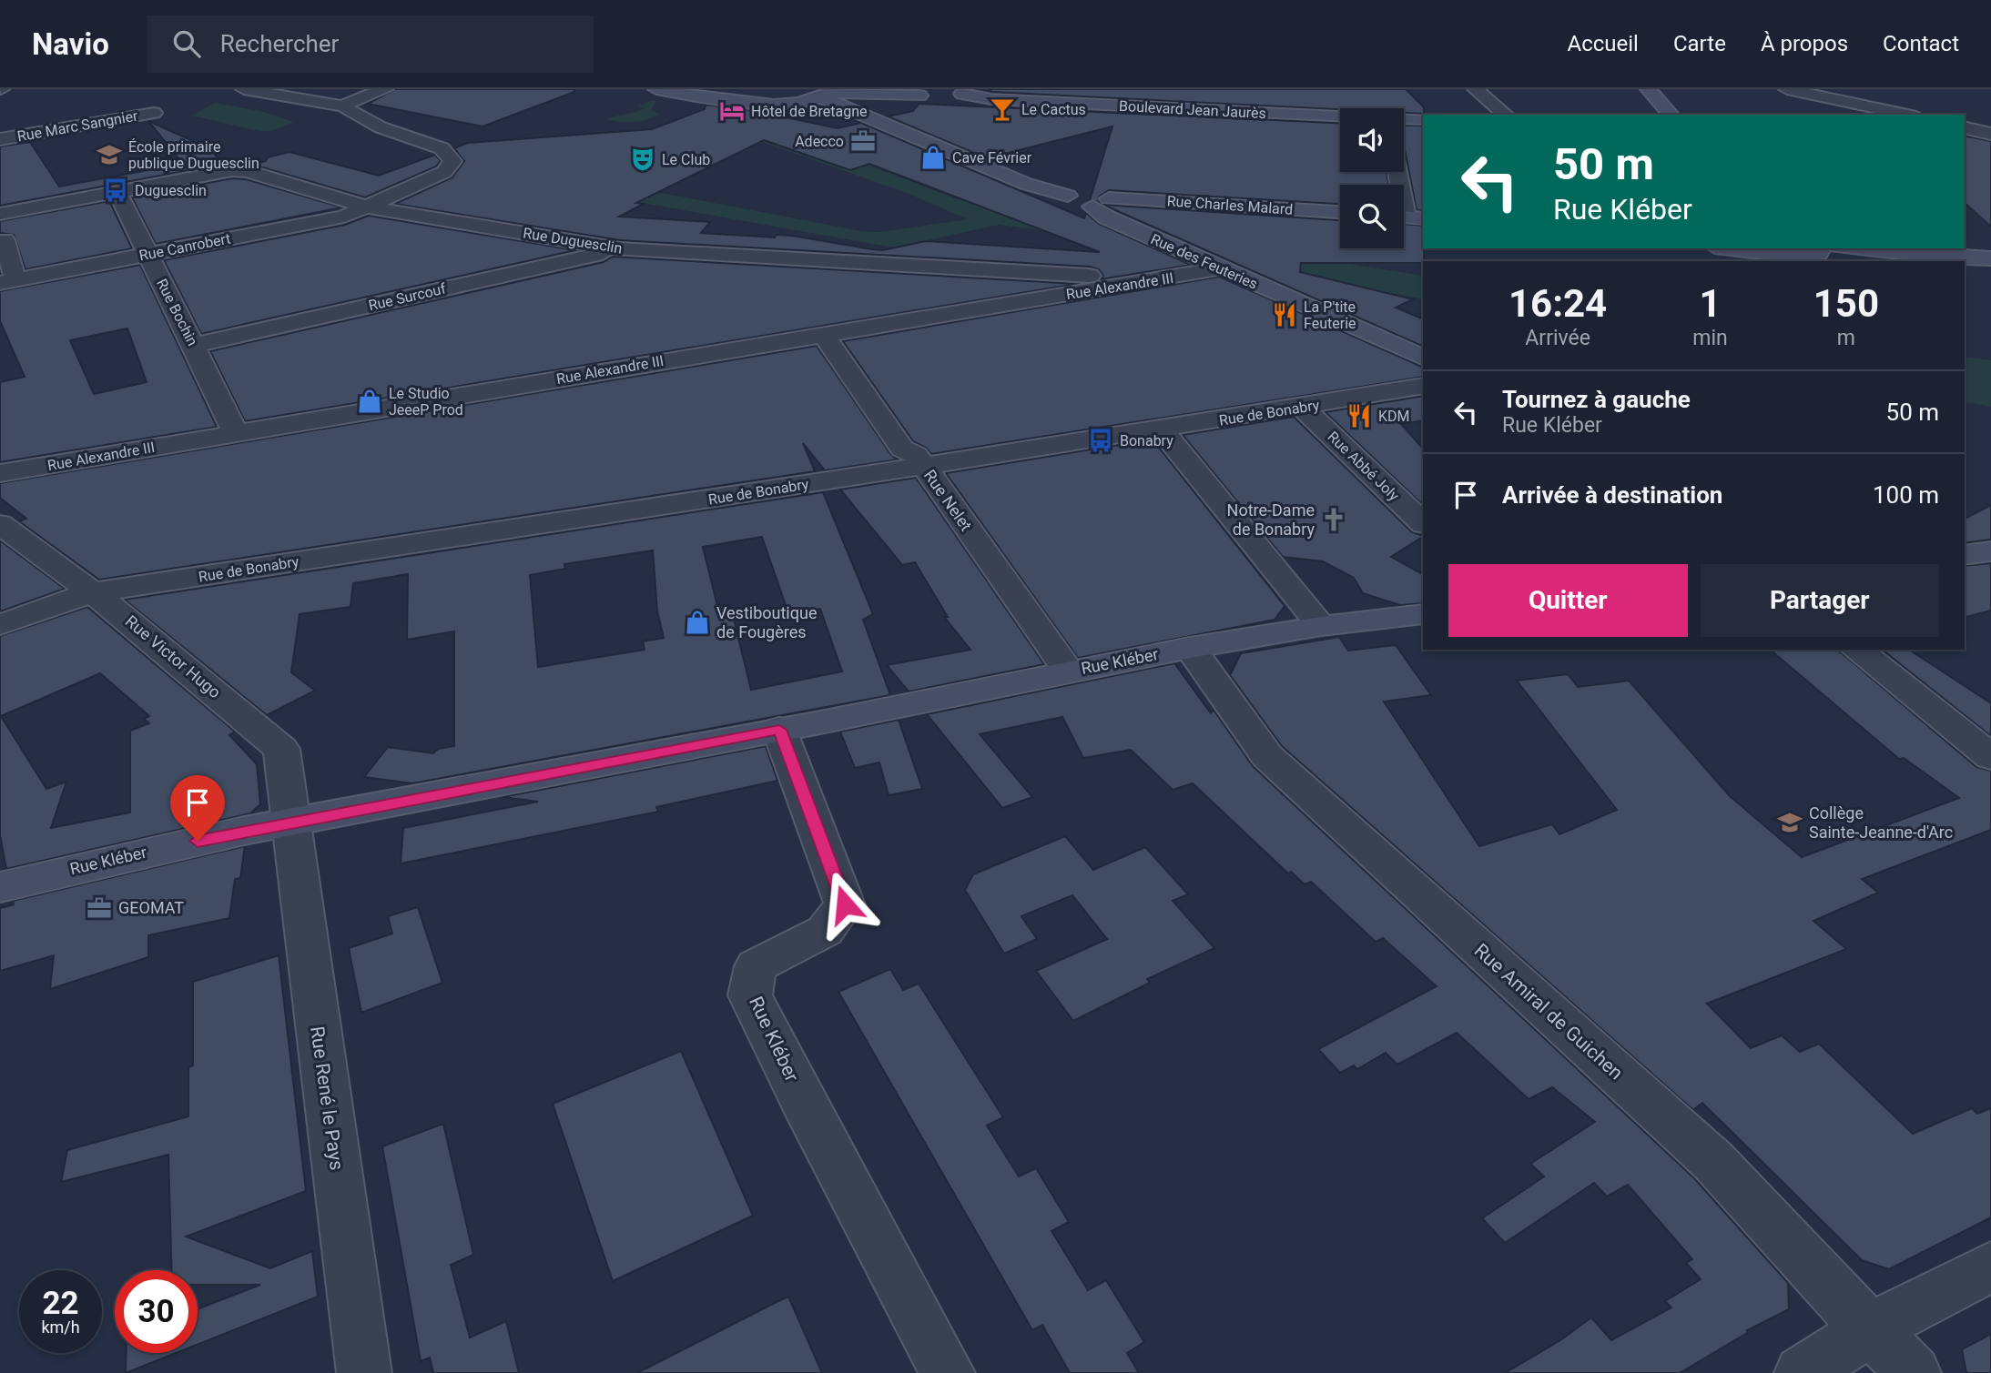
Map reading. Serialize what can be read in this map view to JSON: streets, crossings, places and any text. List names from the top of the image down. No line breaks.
{"streets":{"main road":["Boulevard Jean Jaurès","Rue Charles Malard","Rue des Feuteries","Rue Kléber"],"street":["Rue Marc Sangnier","Rue Duguesclin","Rue Canrobert","Rue Alexandre III","Rue Surcouf","Rue Bochin","Rue de Bonabry","Rue Abbé Joly","Rue Nelet","Rue Victor Hugo","Rue Amiral de Guichen","Rue René le Pays"]},"crossings":[["Rue Charles Malard","Rue des Feuteries"],["Rue Duguesclin","Rue Canrobert"],["Rue Duguesclin","Rue Alexandre III"],["Rue Duguesclin","Rue Surcouf"],["Rue Duguesclin","Rue Bochin"],["Rue Canrobert","Rue Bochin"],["Rue des Feuteries","Rue Alexandre III"],["Rue Alexandre III","Rue Bochin"],["Rue Alexandre III","Rue Nelet"],["Rue Surcouf","Rue Bochin"],["Rue de Bonabry","Rue Abbé Joly"],["Rue de Bonabry","Rue Nelet"],["Rue de Bonabry","Rue Victor Hugo"],["Rue Nelet","Rue Kléber"],["Rue Victor Hugo","Rue Kléber"],["Rue Victor Hugo","Rue René le Pays"],["Rue Kléber","Rue Amiral de Guichen"],["Rue Kléber","Rue René le Pays"]],"places":{"bar":["Le Cactus"],"hotel":["Hôtel de Bretagne"],"office":["Adecco","GEOMAT"],"school or university":["École primaire publique Duguesclin","Collège Sainte-Jeanne-d'Arc"],"shop":["Cave Février","Le Studio JeeeP Prod","Vestiboutique de Fougères"],"theatre":["Le Club"],"bus stop":["Duguesclin","Bonabry"],"restaurant":["La P'tite Feuterie","KDM"],"church":["Notre-Dame de Bonabry"]},"page":{"header":"Navio","search":"Rechercher","nav":["Accueil","Carte","À propos","Contact"],"turn":["50 m","Rue Kléber"],"eta":["16:24","Arrivée","1","min","150","m"],"list":[{"name":"Tournez à gauche","note":"Rue Kléber","value":"50 m"},{"name":"Arrivée à destination","value":"100 m"}],"buttons":["Quitter","Partager"],"speed":"22 km/h","limit":"30"}}
